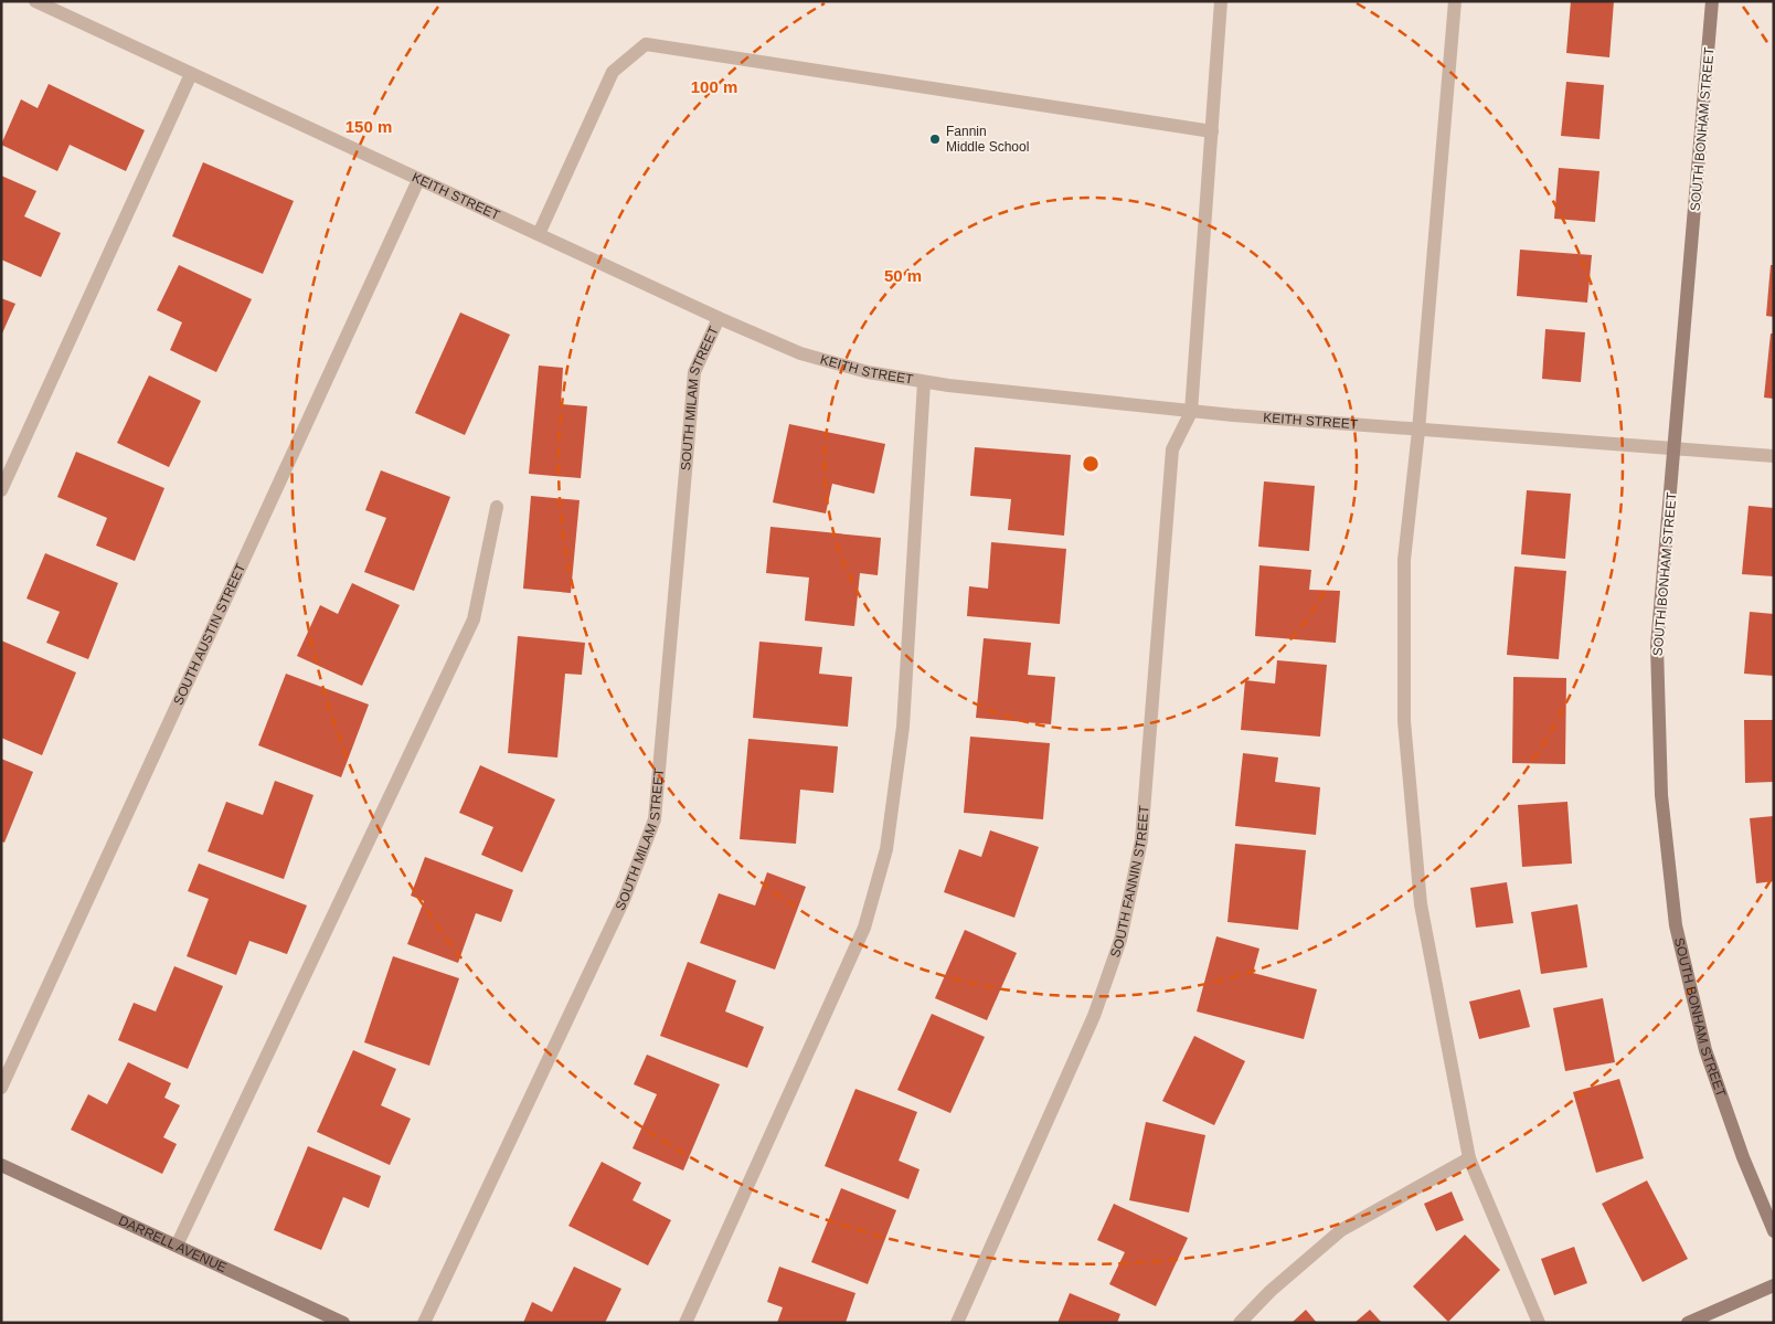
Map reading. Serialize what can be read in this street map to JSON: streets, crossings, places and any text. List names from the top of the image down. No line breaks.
{"streets":{"street":["SOUTH BONHAM STREET","KEITH STREET","SOUTH MILAM STREET","SOUTH AUSTIN STREET","SOUTH FANNIN STREET","DARRELL AVENUE"]},"crossings":[["SOUTH BONHAM STREET","KEITH STREET"],["KEITH STREET","SOUTH MILAM STREET"],["KEITH STREET","SOUTH AUSTIN STREET"],["KEITH STREET","SOUTH FANNIN STREET"]],"places":["Fannin Middle School"],"rings":["100 m","150 m","50 m"]}
